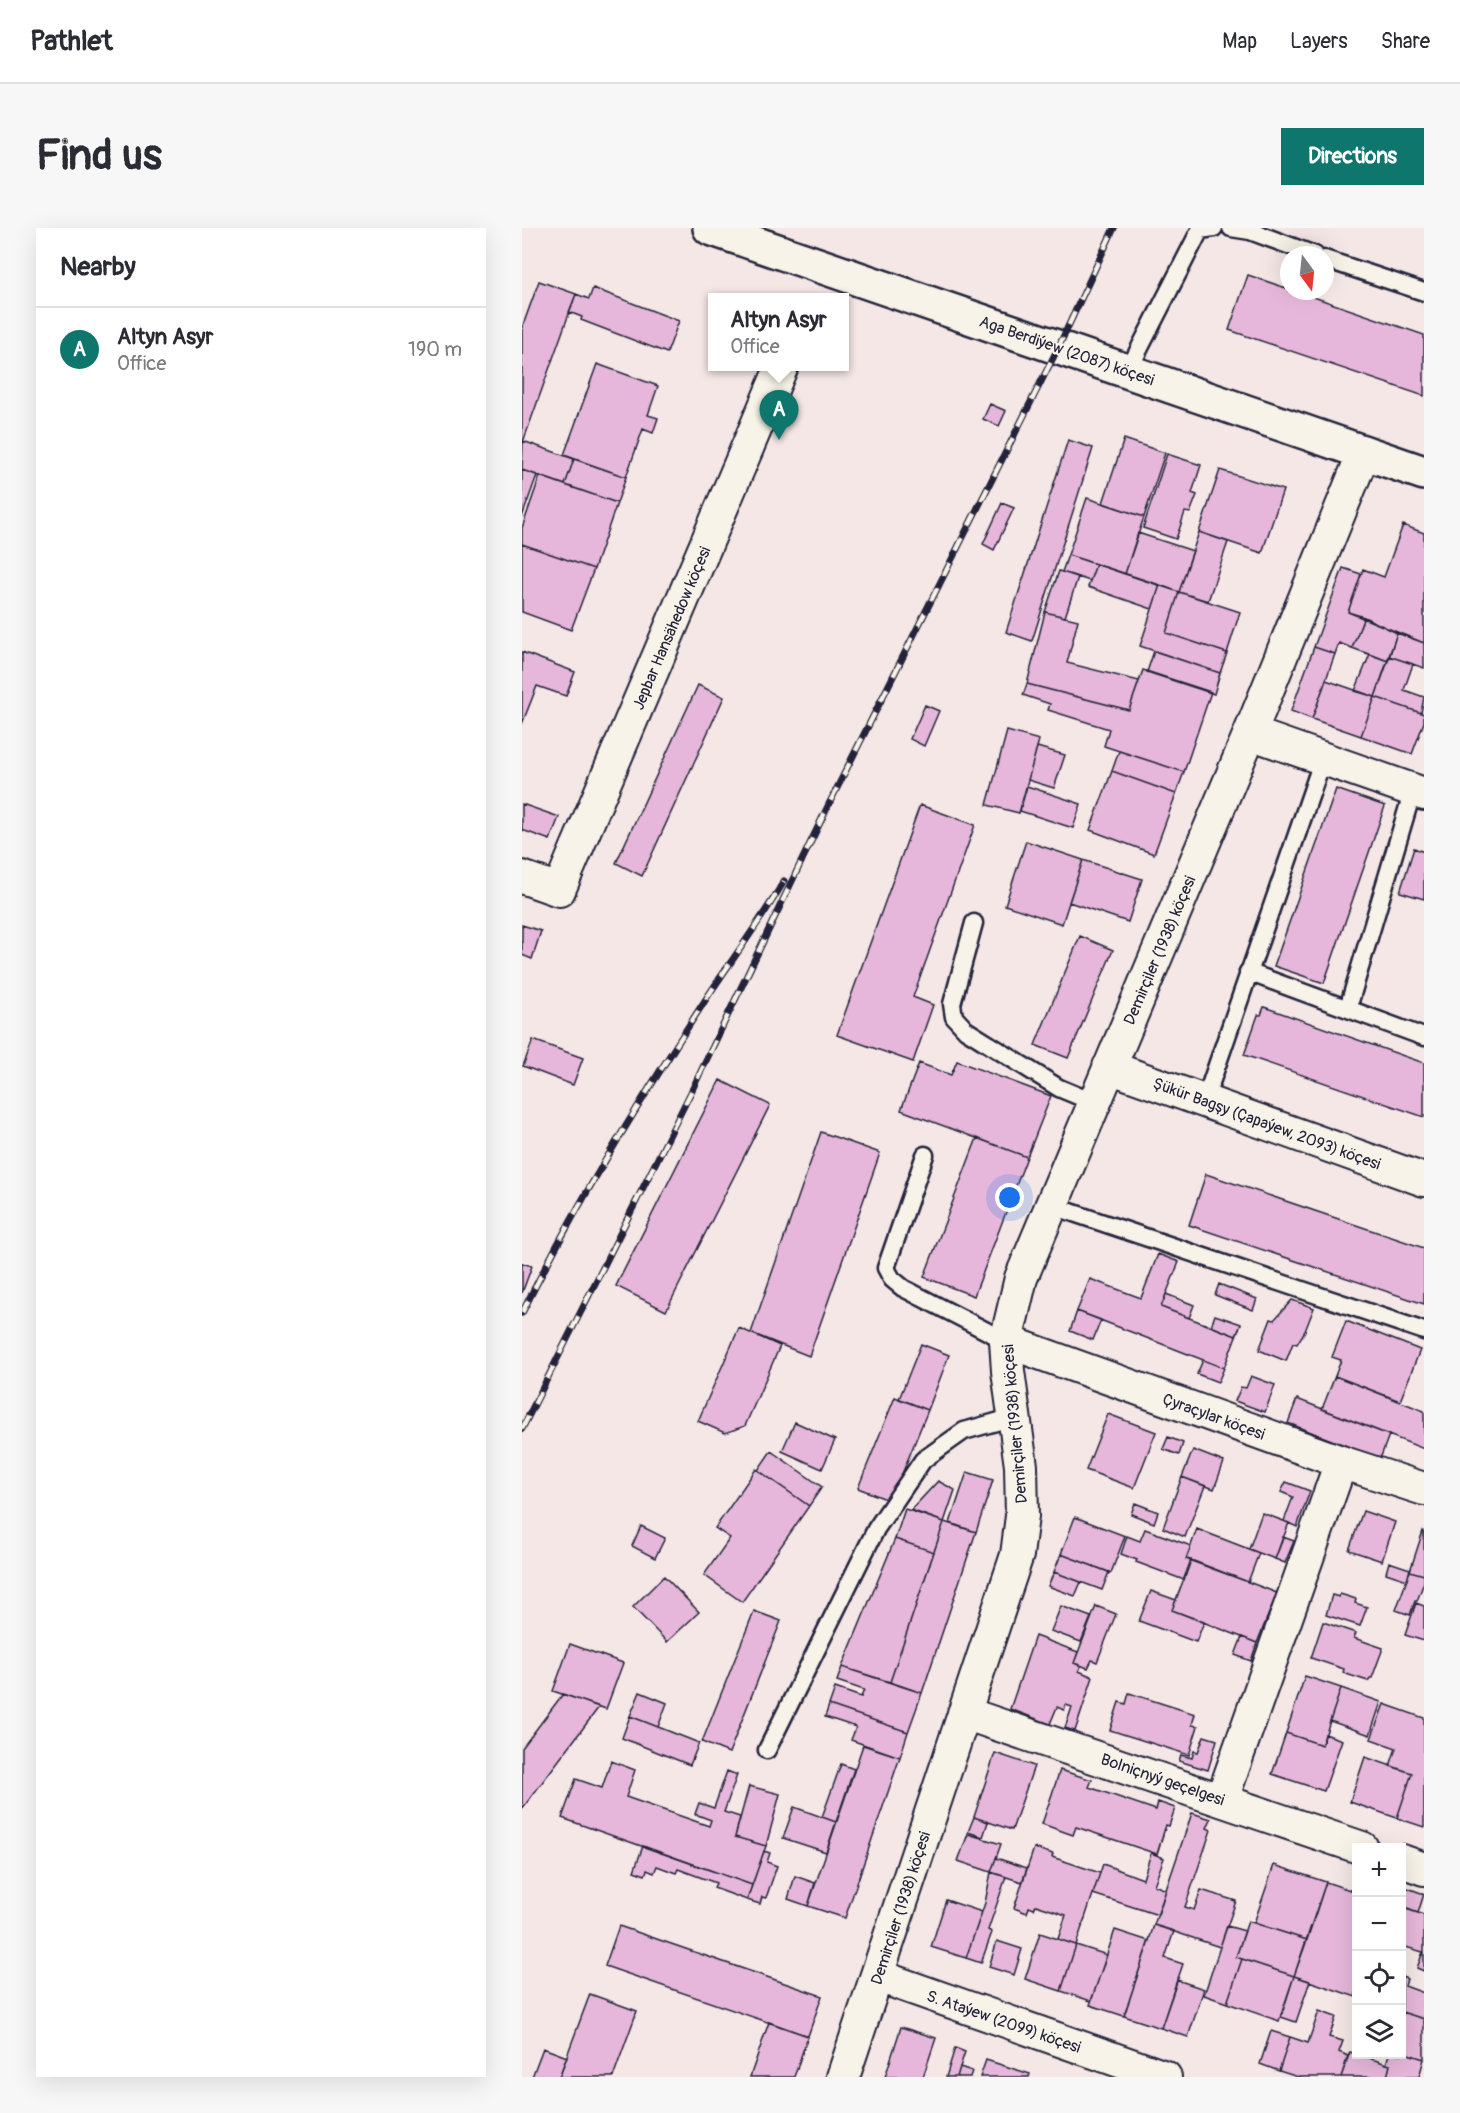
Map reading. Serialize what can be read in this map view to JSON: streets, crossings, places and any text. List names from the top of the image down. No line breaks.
{"streets":{"street":["Aga Berdiýew (2087) köçesi","Jepbar Hansähedow köçesi","Demirçiler (1938) köçesi","Şükür Bagşy (Çapaýew, 2093) köçesi","Çyraçylar köçesi","Bolniçnyý geçelgesi","S. Ataýew (2099) köçesi"]},"crossings":[["Aga Berdiýew (2087) köçesi","Demirçiler (1938) köçesi"],["Demirçiler (1938) köçesi","Şükür Bagşy (Çapaýew, 2093) köçesi"],["Demirçiler (1938) köçesi","Çyraçylar köçesi"],["Demirçiler (1938) köçesi","Bolniçnyý geçelgesi"],["Demirçiler (1938) köçesi","S. Ataýew (2099) köçesi"]],"north":"bottom","page":{"header":"Pathlet","nav":["Map","Layers","Share"],"buttons":"Directions","title":"Find us","heading":"Nearby","popup":["Altyn Asyr","Office"],"list":[{"mark":"A","name":"Altyn Asyr","note":"Office","value":"190 m"}],"pins":"A","map_buttons":["+","−"]}}
